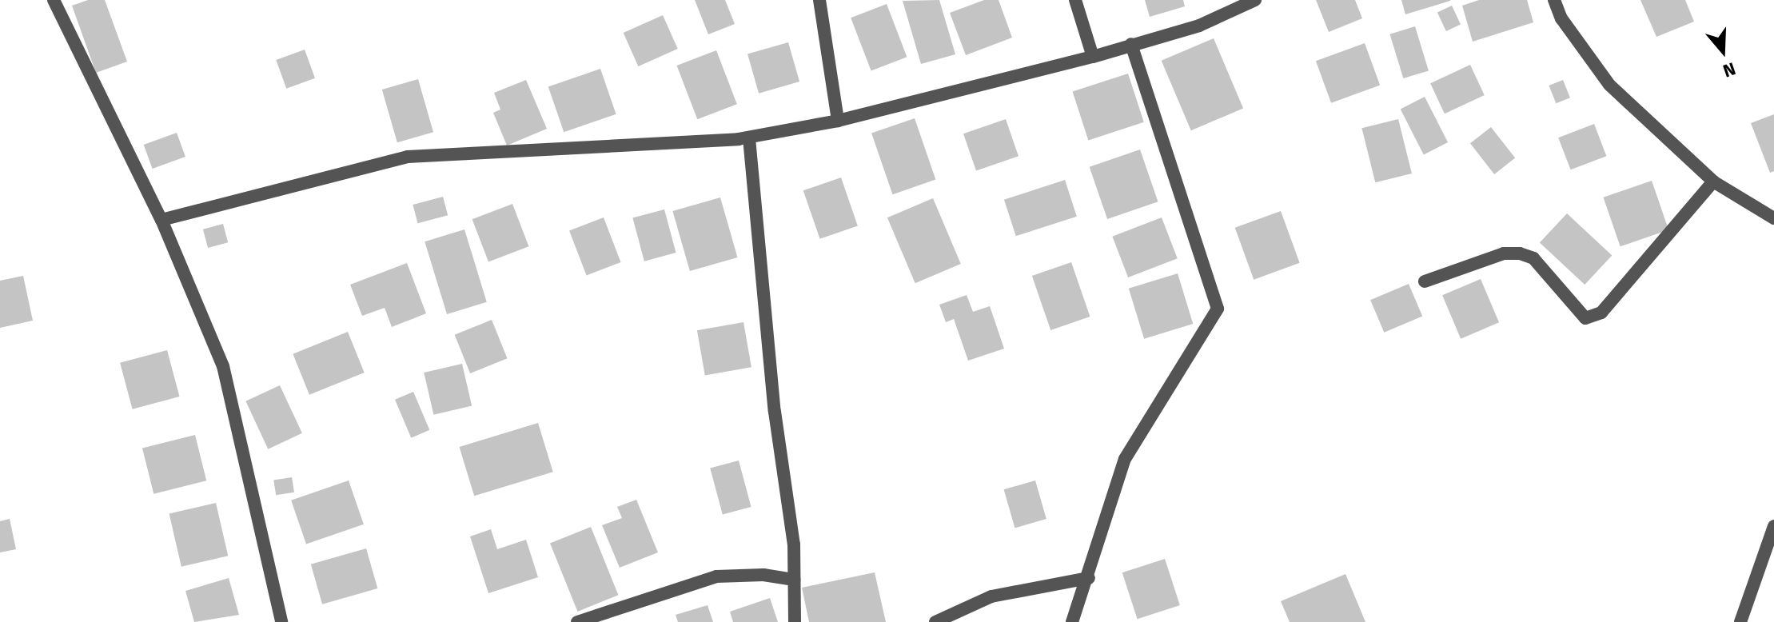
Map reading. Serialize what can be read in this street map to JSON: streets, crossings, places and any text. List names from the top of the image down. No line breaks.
{"north":"bottom"}
